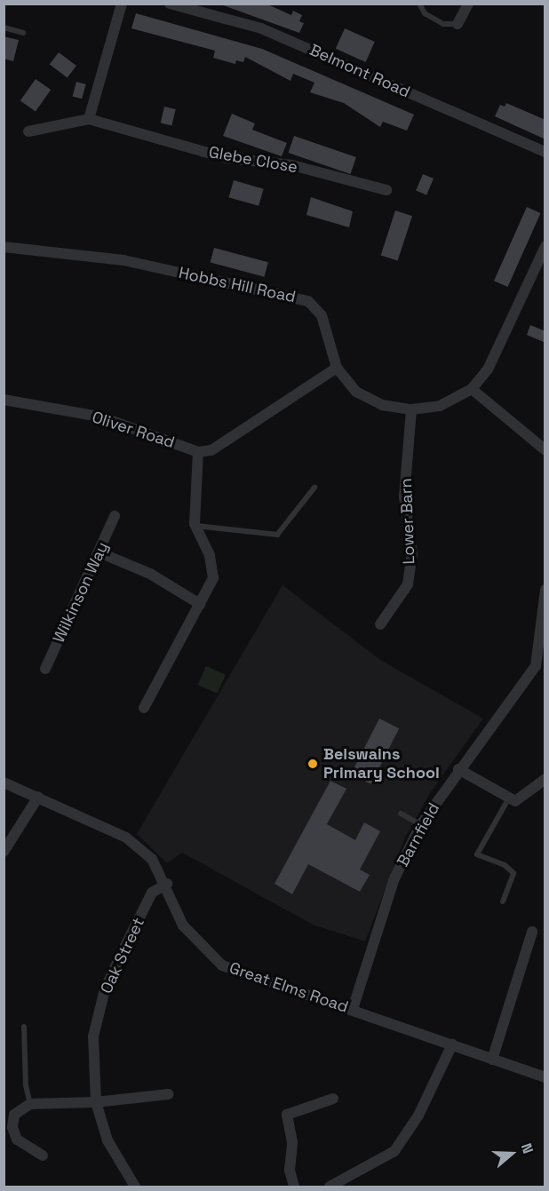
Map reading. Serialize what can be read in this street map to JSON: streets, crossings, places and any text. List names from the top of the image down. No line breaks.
{"streets":{"street":["Belmont Road","Glebe Close","Hobbs Hill Road","Oliver Road","Lower Barn","Wilkinson Way","Barnfield","Oak Street","Great Elms Road"]},"crossings":[["Hobbs Hill Road","Lower Barn"],["Barnfield","Great Elms Road"],["Oak Street","Great Elms Road"]],"places":["Belswains Primary School"],"north":"right"}
